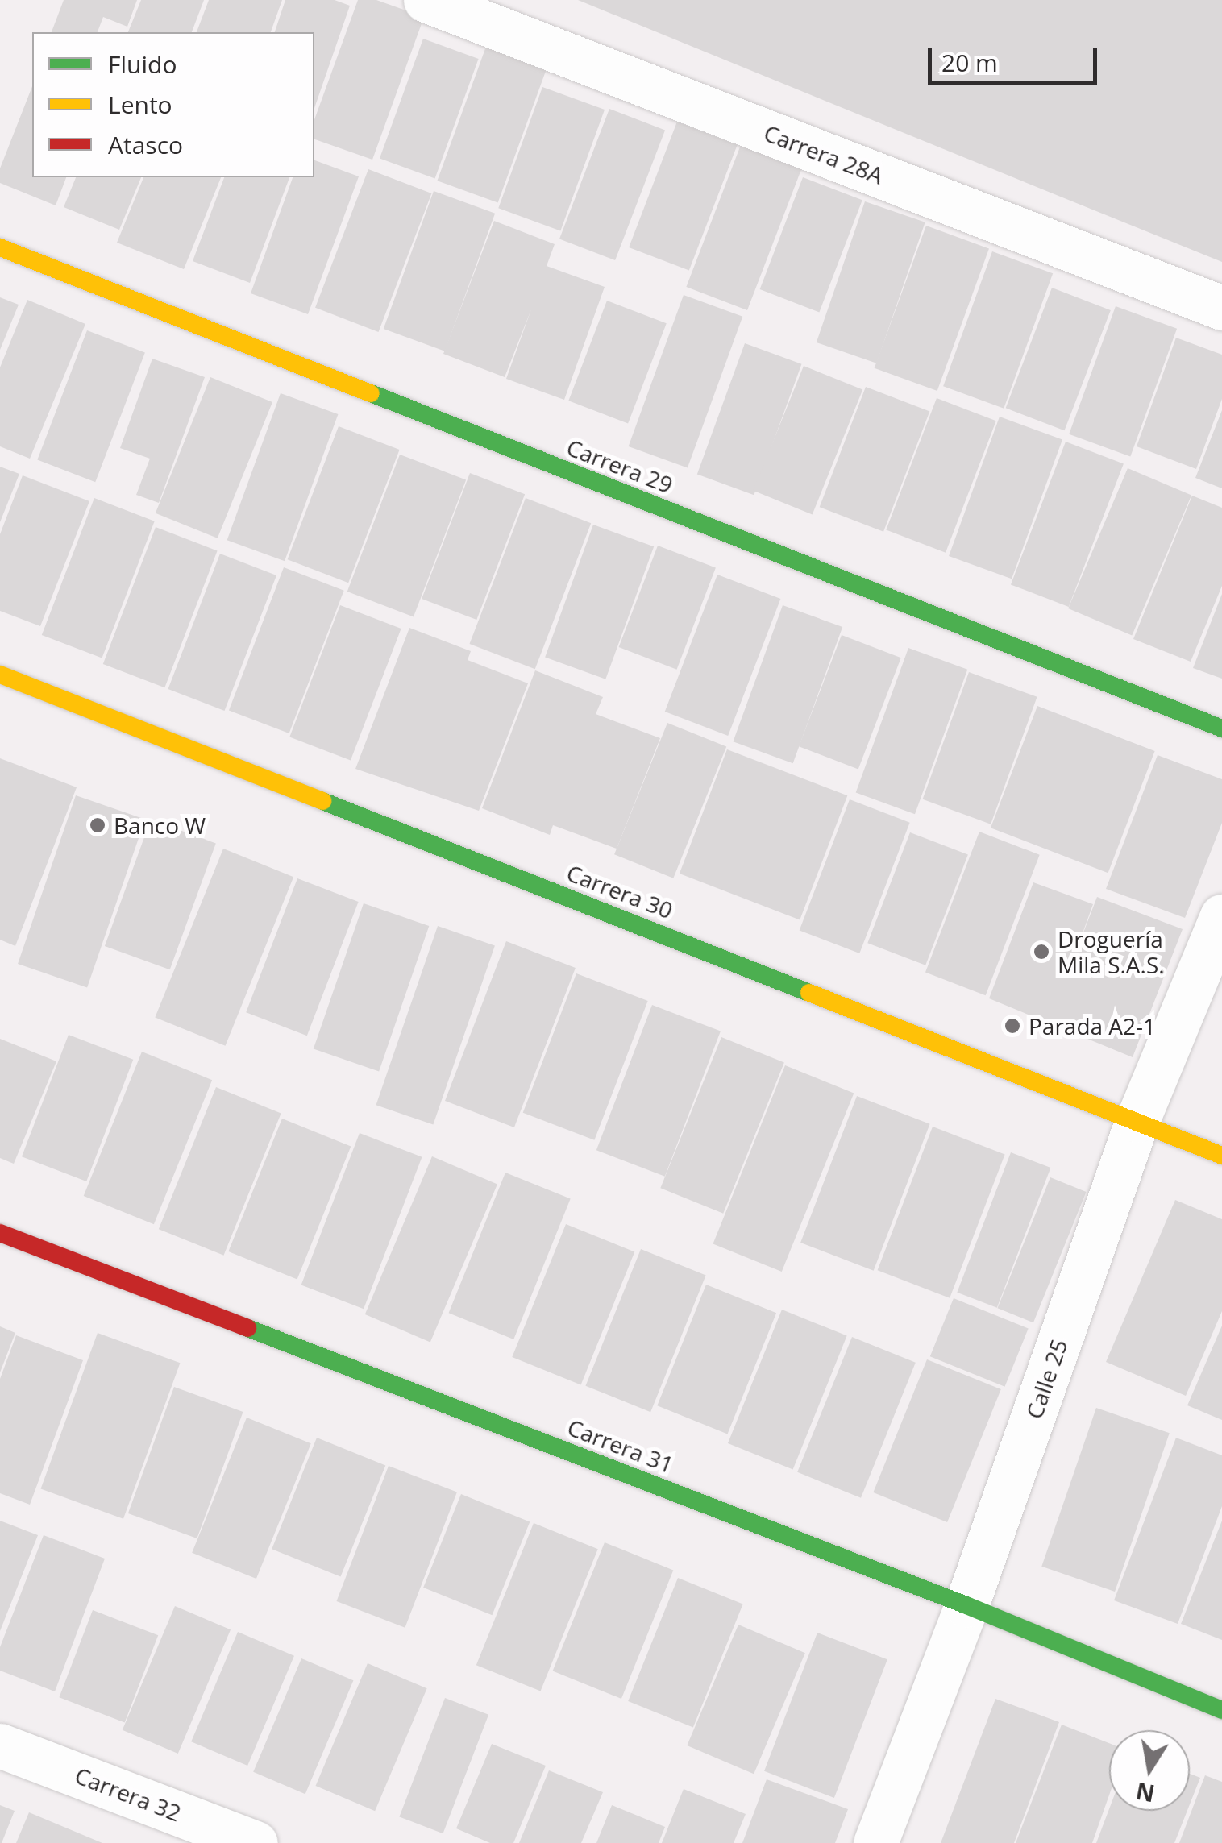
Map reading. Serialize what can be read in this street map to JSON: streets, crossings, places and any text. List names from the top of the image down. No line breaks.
{"streets":{"street":["Carrera 28A","Carrera 29","Carrera 30","Calle 25","Carrera 31","Carrera 32"]},"crossings":[["Carrera 30","Calle 25"],["Calle 25","Carrera 31"]],"places":["Banco W","Droguería Mila S.A.S.","Parada A2-1"],"legend":["Fluido","Lento","Atasco"],"scale_bar":"20 m","north":"bottom"}
